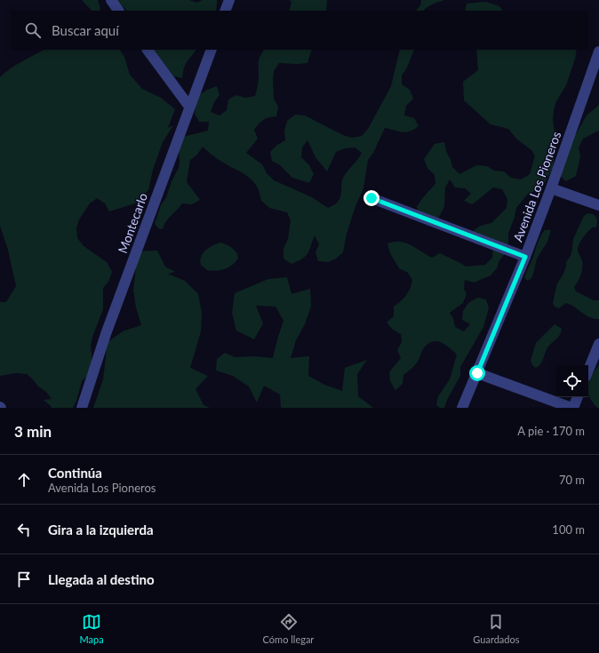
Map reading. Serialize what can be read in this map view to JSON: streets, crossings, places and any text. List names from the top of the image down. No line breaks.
{"streets":{"street":["Avenida Los Pioneros","Montecarlo"]},"page":{"search":"Buscar aquí","heading":["3 min","A pie · 170 m"],"list":[["Continúa","Avenida Los Pioneros","70 m"],["Gira a la izquierda","100 m"],"Llegada al destino"],"nav":["Mapa","Cómo llegar","Guardados"]}}
